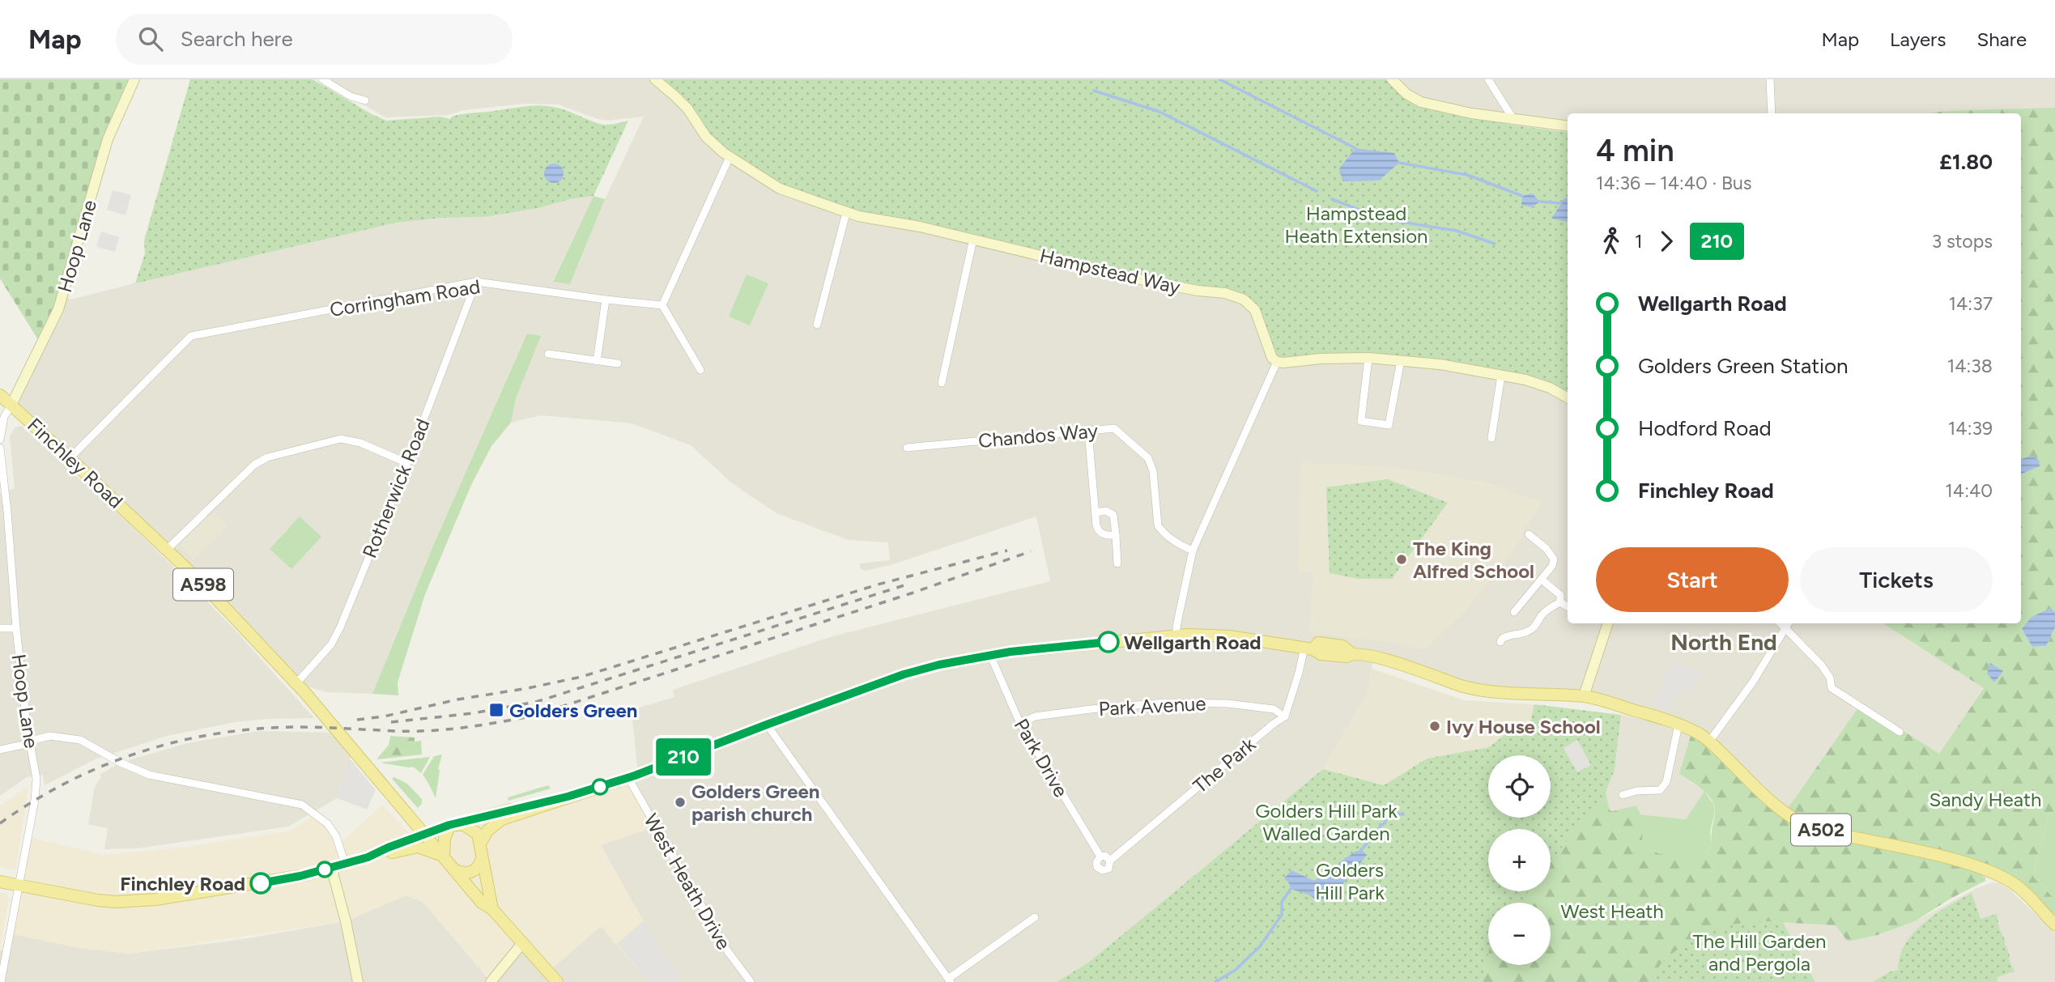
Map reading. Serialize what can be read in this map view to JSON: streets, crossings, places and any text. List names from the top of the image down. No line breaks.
{"streets":{"main road":["Finchley Road","A598","A502"],"street":["Hoop Lane","Hampstead Way","Corringham Road","Chandos Way","Rotherwick Road","Park Avenue","Park Drive","The Park","West Heath Drive"]},"crossings":[["Hoop Lane","Finchley Road"],["Hoop Lane","A502"],["Corringham Road","Finchley Road"],["Corringham Road","Rotherwick Road"],["Finchley Road","Rotherwick Road"],["Finchley Road","A502"],["Park Avenue","Park Drive"],["Park Avenue","The Park"],["Park Drive","The Park"],["Park Drive","A502"],["A502","West Heath Drive"]],"districts":["North End"],"parks":["Hampstead Heath Extension","Sandy Heath","Golders Hill Park Walled Garden","Golders Hill Park","West Heath","The Hill Garden and Pergola"],"places":{"other":["The King Alfred School","Wellgarth Road","Ivy House School","Golders Green parish church","Finchley Road"],"transit":["Golders Green"]},"lines":["bus line 210"],"page":{"header":"Map","search":"Search here","nav":["Map","Layers","Share"],"on_map":"210","heading":["4 min","14:36 – 14:40 · Bus","£1.80"],"legs":["1","210","3 stops"],"list":[{"name":"Wellgarth Road","value":"14:37"},{"name":"Golders Green Station","value":"14:38"},{"name":"Hodford Road","value":"14:39"},{"name":"Finchley Road","value":"14:40"}],"buttons":["Start","Tickets"],"map_buttons":["+","−"]}}
